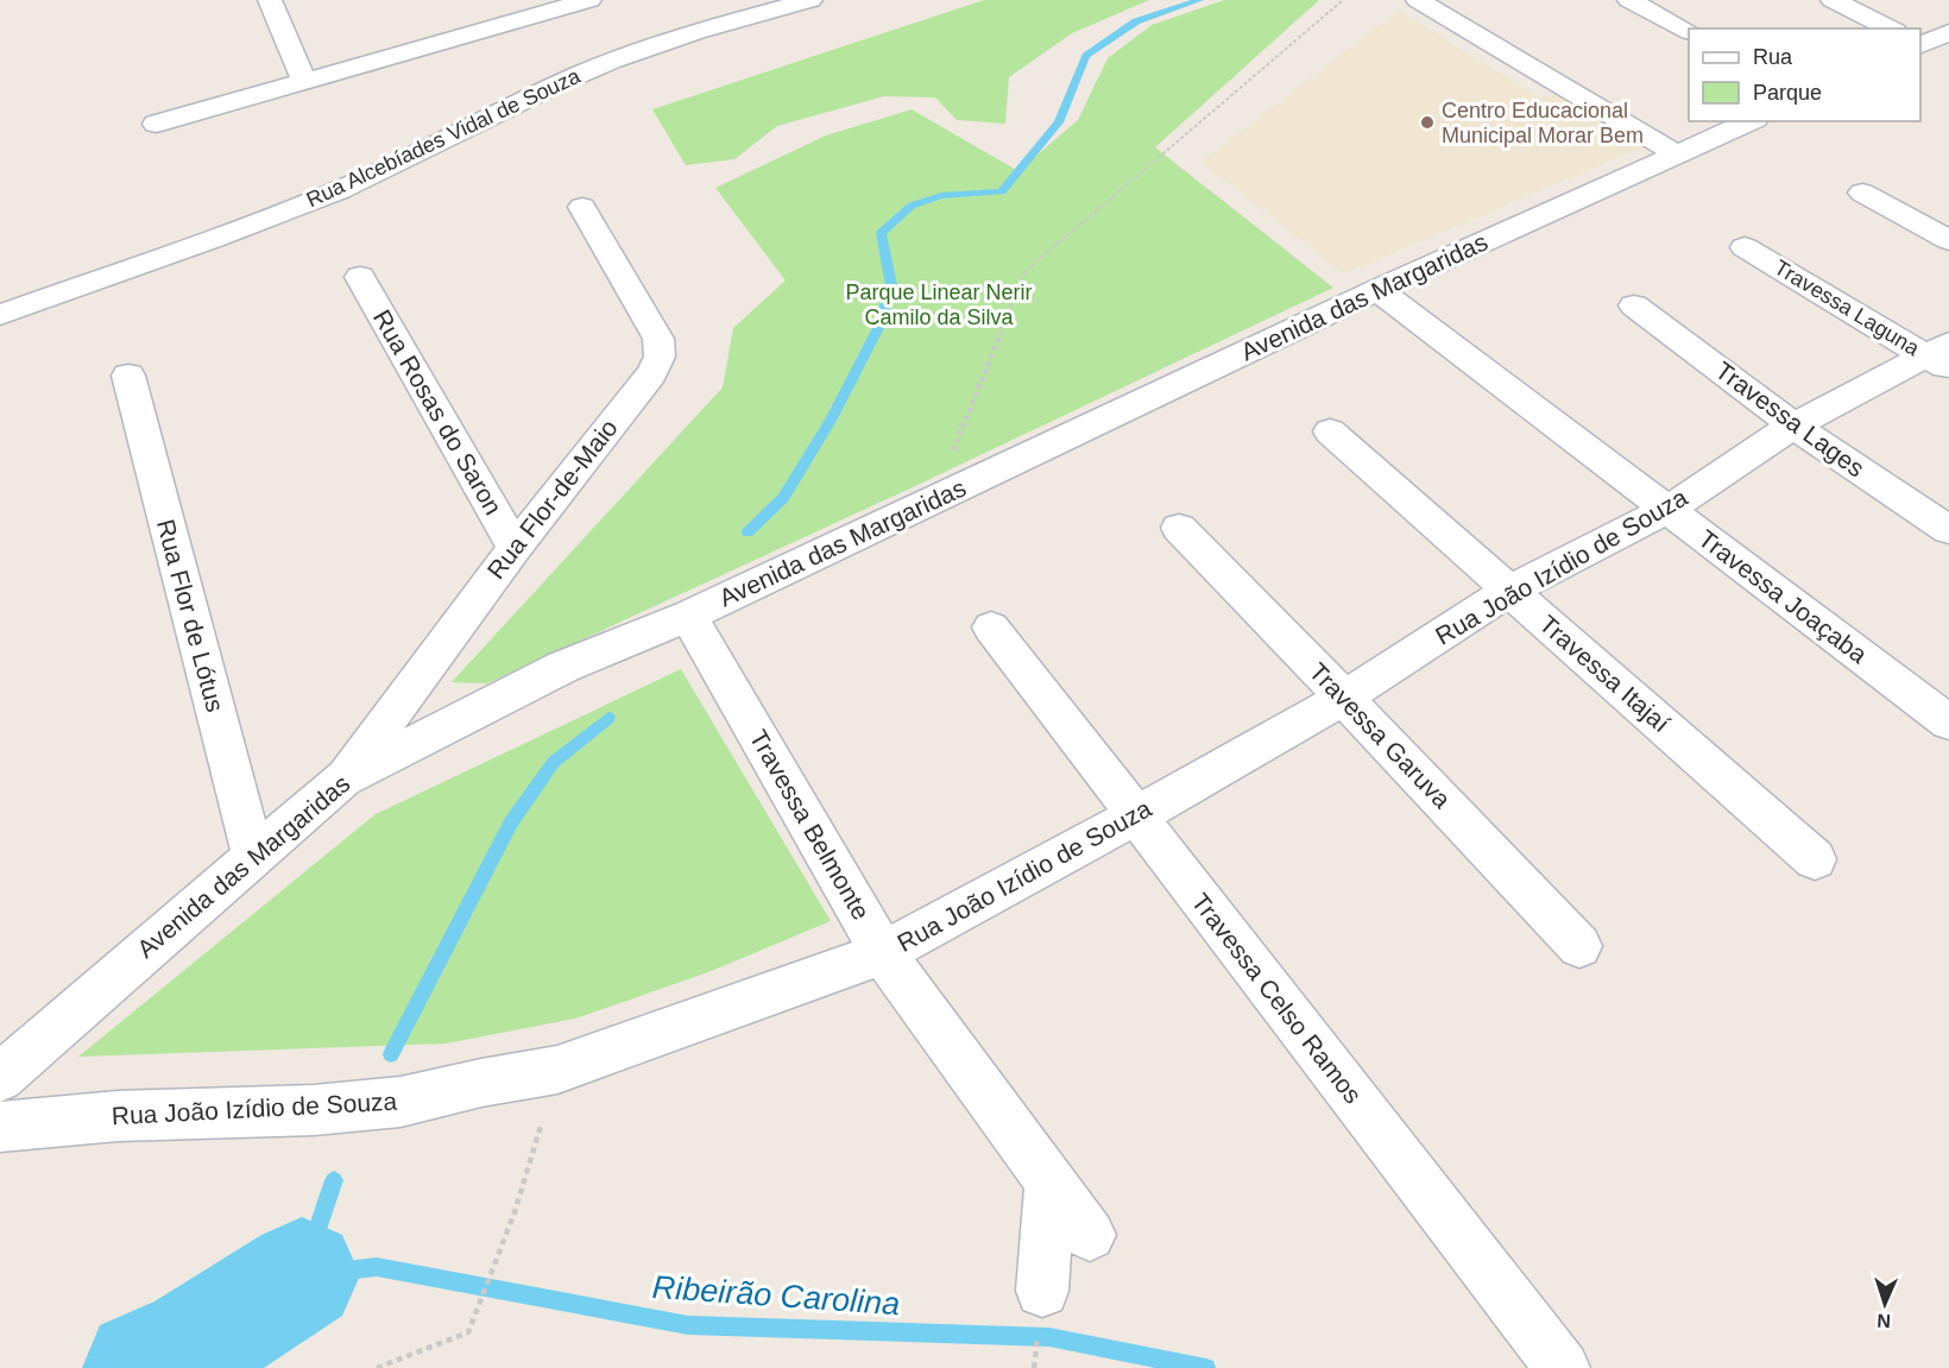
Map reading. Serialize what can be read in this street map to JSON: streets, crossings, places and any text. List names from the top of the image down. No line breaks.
{"streets":{"street":["Rua Alcebíades Vidal de Souza","Avenida das Margaridas","Travessa Laguna","Rua Rosas do Saron","Travessa Lages","Rua Flor-de-Maio","Rua João Izídio de Souza","Travessa Joaçaba","Rua Flor de Lótus","Travessa Itajaí","Travessa Garuva","Travessa Belmonte","Travessa Celso Ramos"]},"crossings":[["Avenida das Margaridas","Rua Flor-de-Maio"],["Avenida das Margaridas","Travessa Joaçaba"],["Avenida das Margaridas","Rua Flor de Lótus"],["Avenida das Margaridas","Travessa Belmonte"],["Travessa Laguna","Rua João Izídio de Souza"],["Rua Rosas do Saron","Rua Flor-de-Maio"],["Travessa Lages","Rua João Izídio de Souza"],["Rua João Izídio de Souza","Travessa Joaçaba"],["Rua João Izídio de Souza","Travessa Itajaí"],["Rua João Izídio de Souza","Travessa Garuva"],["Rua João Izídio de Souza","Travessa Belmonte"],["Rua João Izídio de Souza","Travessa Celso Ramos"]],"water":["Ribeirão Carolina"],"parks":["Parque Linear Nerir Camilo da Silva"],"places":["Centro Educacional Municipal Morar Bem"],"legend":["Rua","Parque"],"north":"bottom"}
